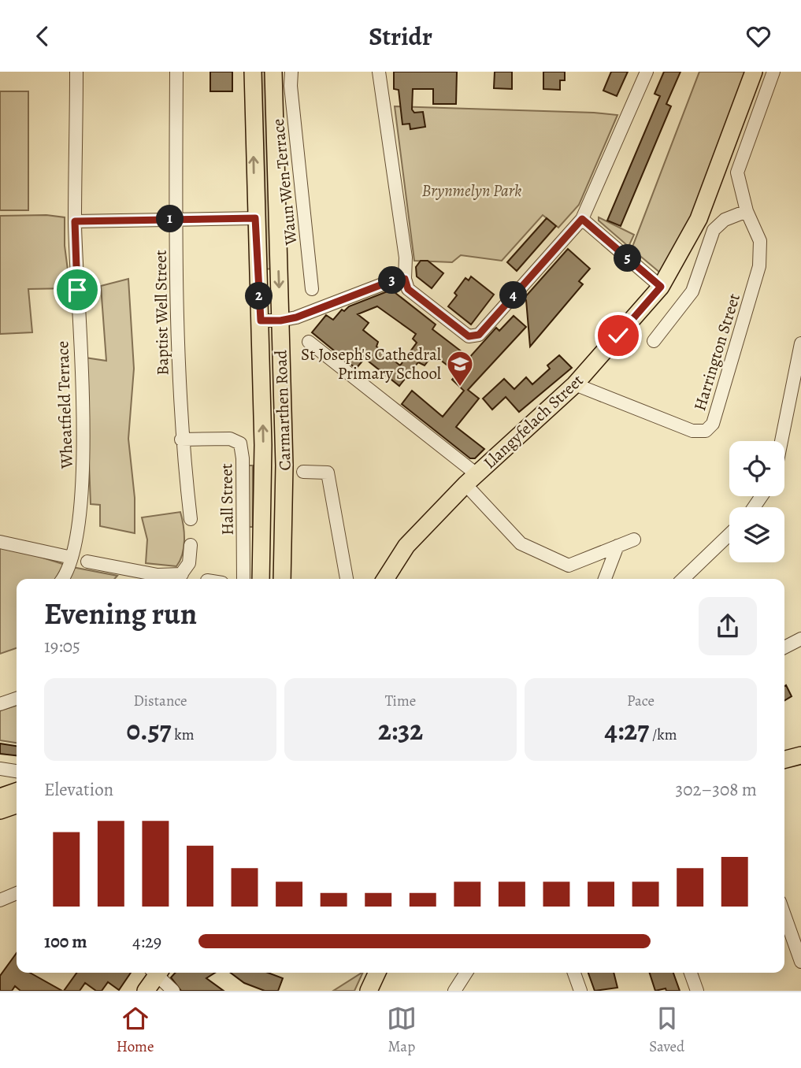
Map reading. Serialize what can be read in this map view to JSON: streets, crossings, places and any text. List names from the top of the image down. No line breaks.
{"streets":{"main road":["Carmarthen Road","Llangyfelach Street"],"street":["Waun Wen Terrace","Baptist Well Street","Harrington Street","Wheatfield Terrace","Hall Street"]},"crossings":[["Baptist Well Street","Hall Street"],["Harrington Street","Llangyfelach Street"]],"parks":["Brynmelyn Park"],"places":{"school or university":["St Joseph's Cathedral Primary School"]},"page":{"header":"Stridr","pins":["1","5","3","4","2"],"heading":["Evening run","19:05"],"stats":[["Distance","0.57 km"],["Time","2:32"],["Pace","4:27 /km"]],"chart":["Elevation","302–308 m"],"list":[{"name":"100 m","note":"4:29"}],"tabs":["Home","Map","Saved"]}}
